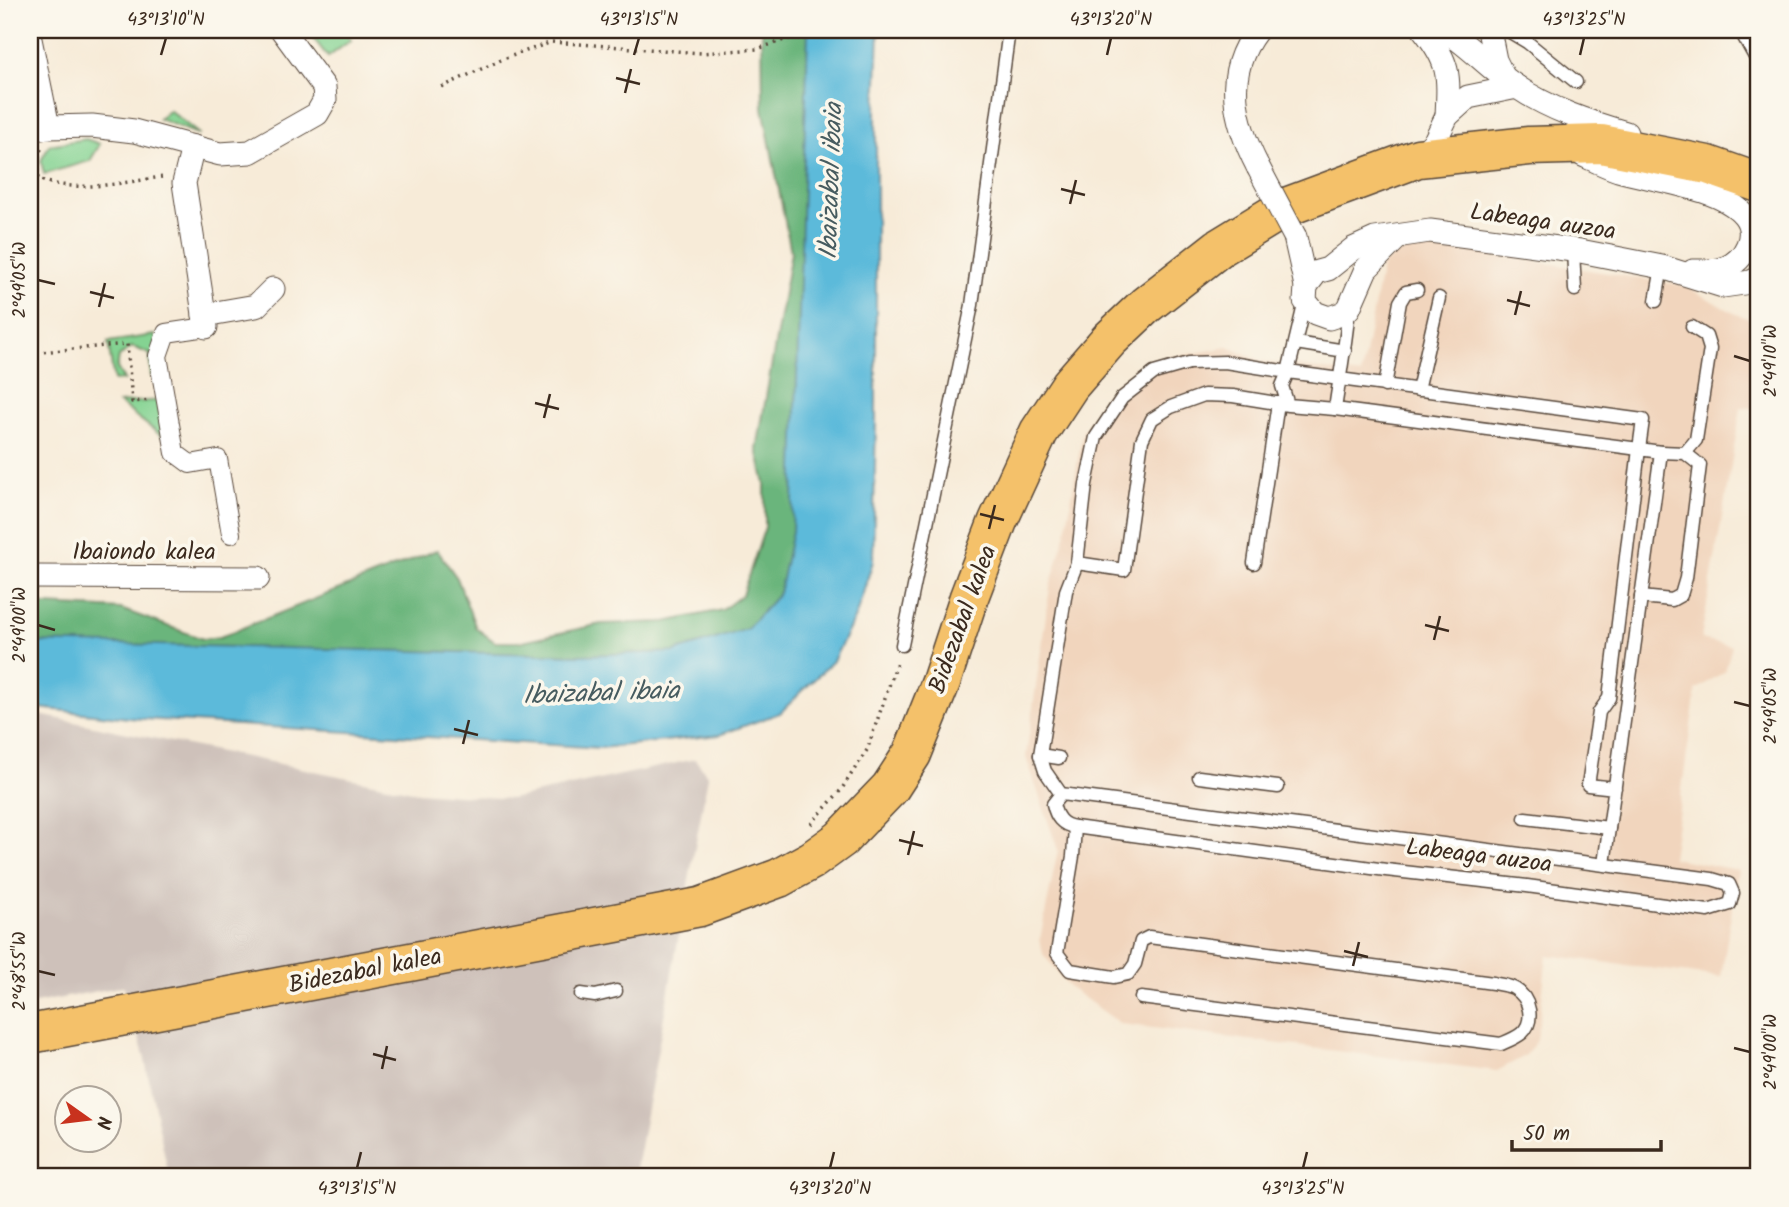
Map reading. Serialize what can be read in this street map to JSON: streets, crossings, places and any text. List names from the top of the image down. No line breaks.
{"streets":{"highway":["Bidezabal kalea"],"street":["Labeaga auzoa","Ibaiondo kalea"]},"water":["Ibaizabal ibaia"],"scale_bar":"50 m","north":"right","coordinates":["43°13'10\"N","43°13'15\"N","43°13'20\"N","43°13'25\"N","2°49'05\"W","2°49'10\"W","2°49'00\"W","2°48'55\"W"]}
